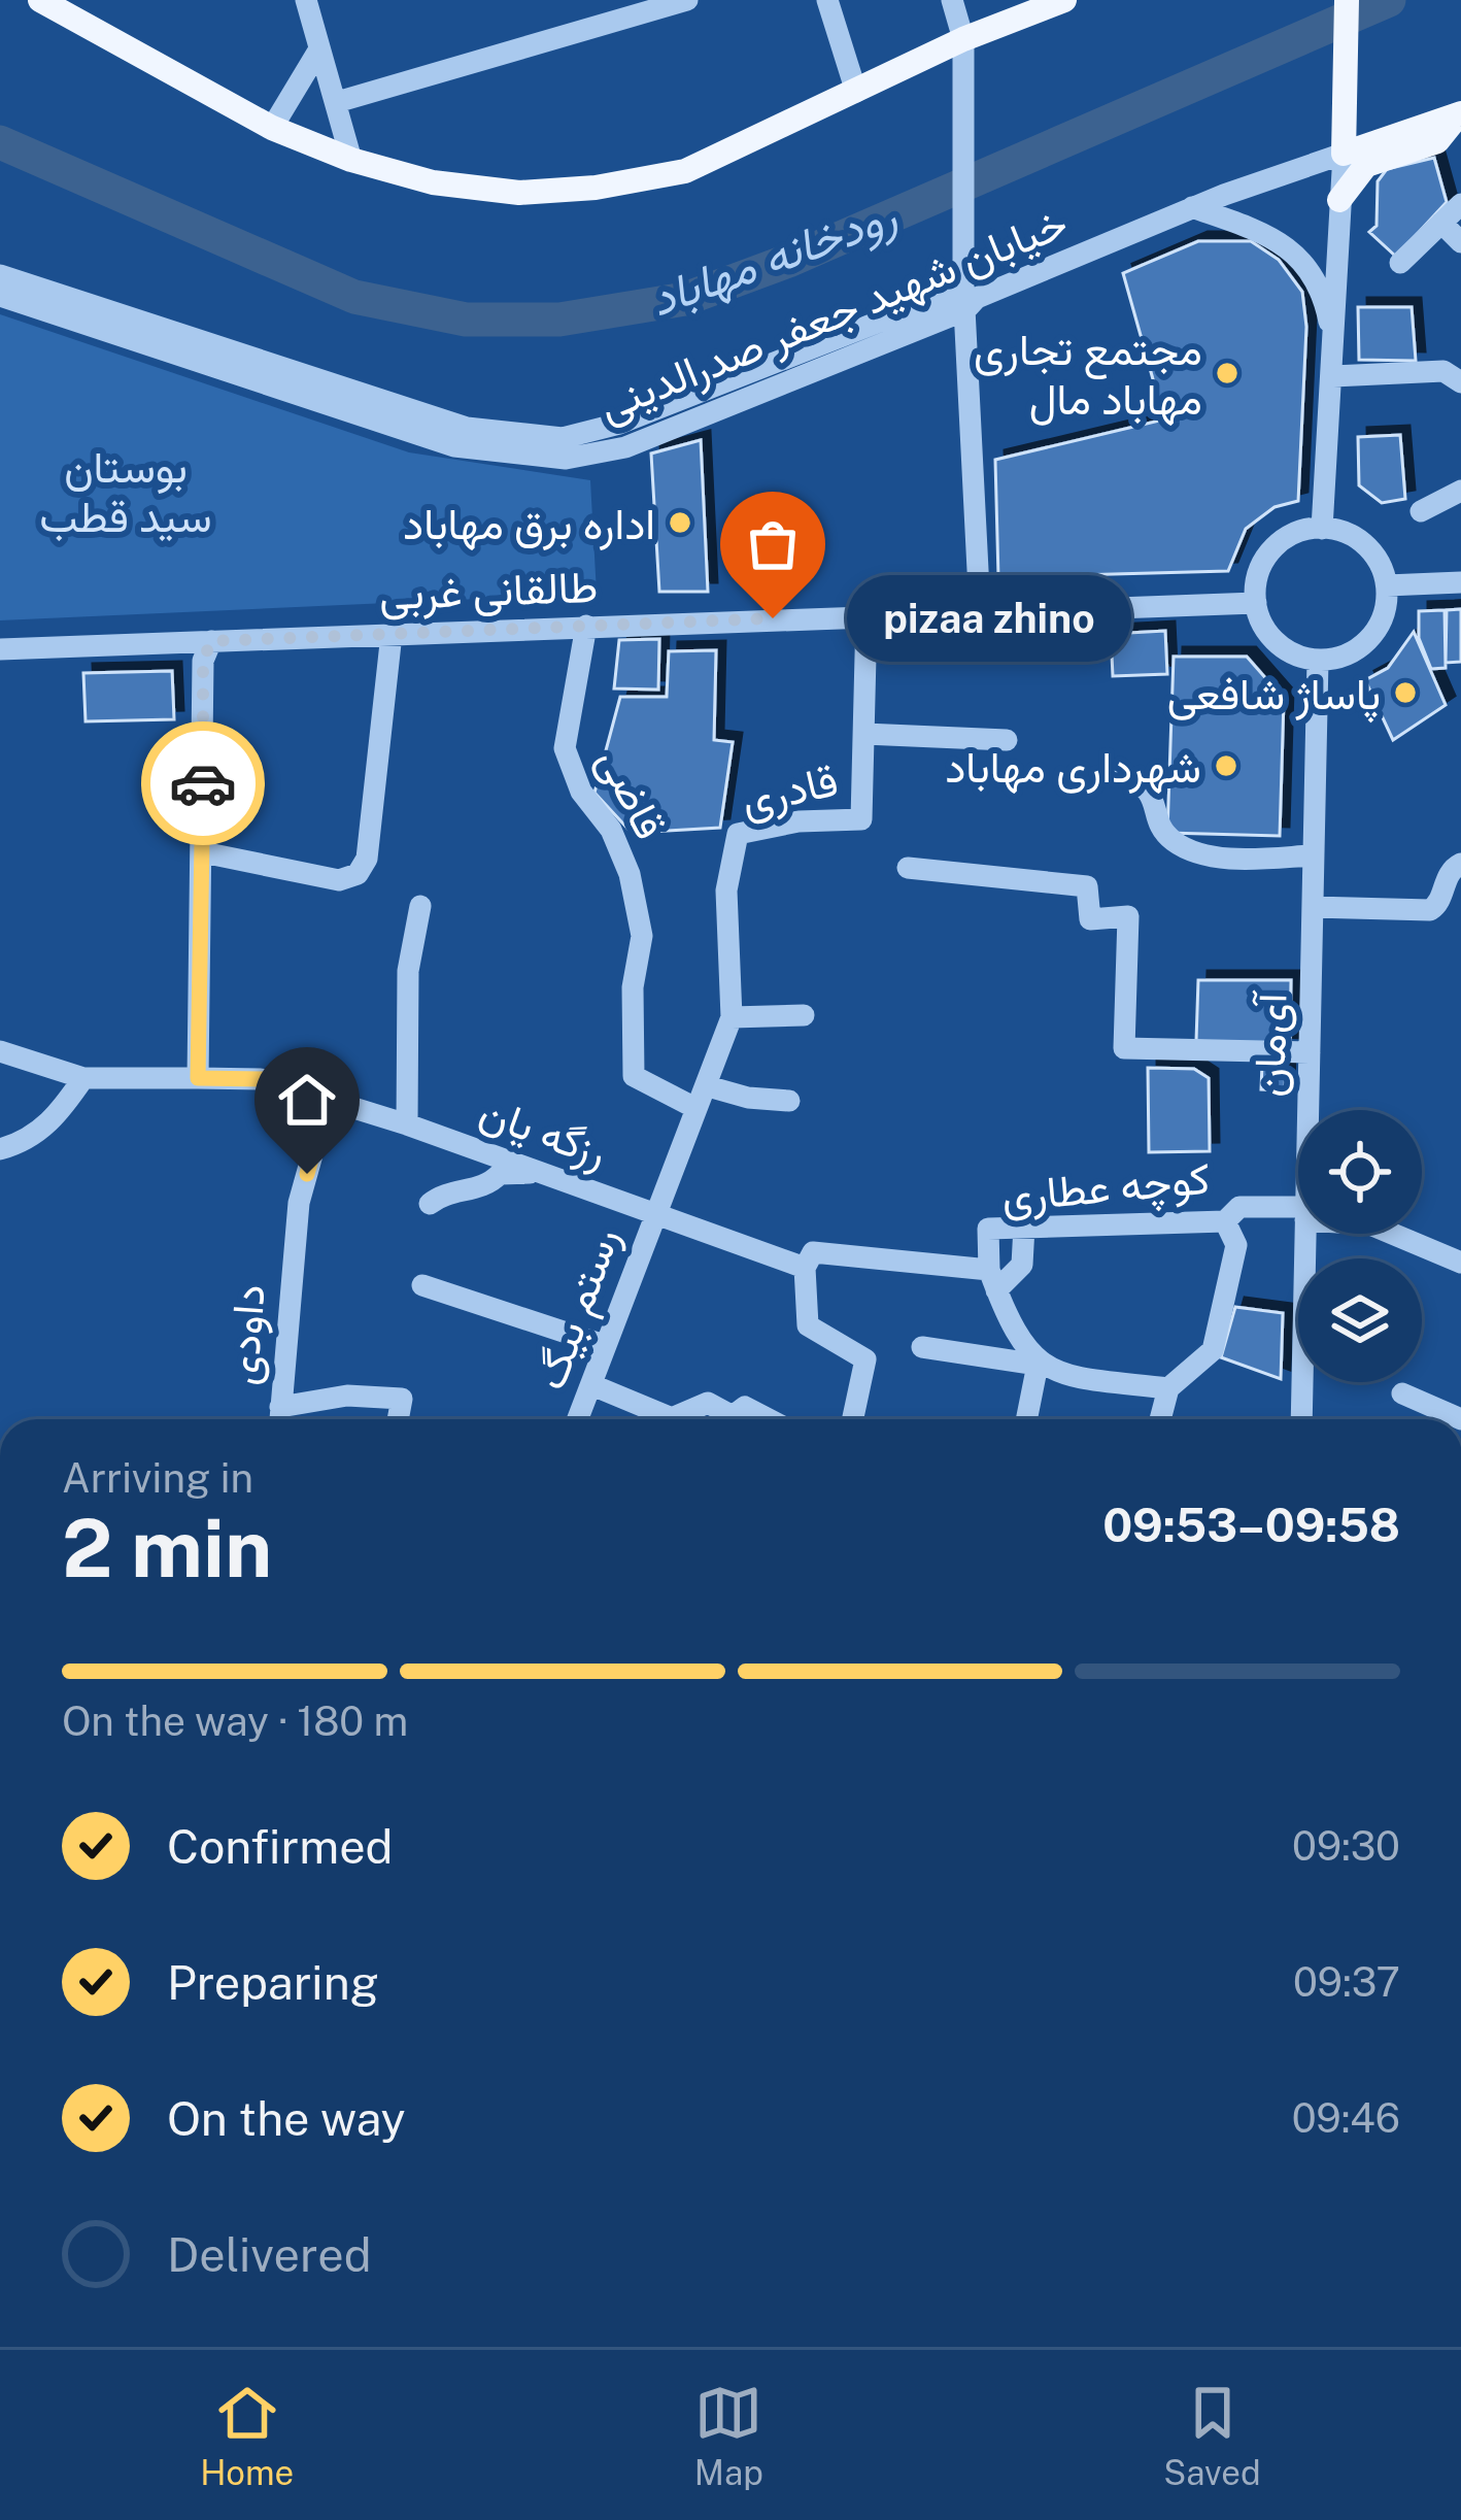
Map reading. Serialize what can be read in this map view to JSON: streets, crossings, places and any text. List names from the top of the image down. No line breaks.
{"streets":{"street":["خیابان شهید جعفر صدرالدینی","طالقانی غربی","قادری","قاضی","آی‌مان","رزگه یان","کوچه عطاری","رستم بیگ","داودی"]},"crossings":[["طالقانی غربی","قادری"],["طالقانی غربی","قاضی"],["طالقانی غربی","آی‌مان"],["قادری","قاضی"],["قادری","رستم بیگ"],["قاضی","رستم بیگ"],["رزگه یان","کوچه عطاری"],["رزگه یان","رستم بیگ"],["رزگه یان","داودی"]],"water":["رودخانه مهاباد"],"parks":["بوستان سید قطب"],"places":["مجتمع تجاری مهاباد مال","اداره برق مهاباد","pizaa zhino","پاساژ شافعی","شهرداری مهاباد"],"page":{"bubble":"pizaa zhino","heading":["2 min","Arriving in","09:53–09:58"],"bar":"On the way · 180 m","list":[["Confirmed","09:30"],["Preparing","09:37"],["On the way","09:46"],"Delivered"],"tabs":["Home","Map","Saved"]}}
